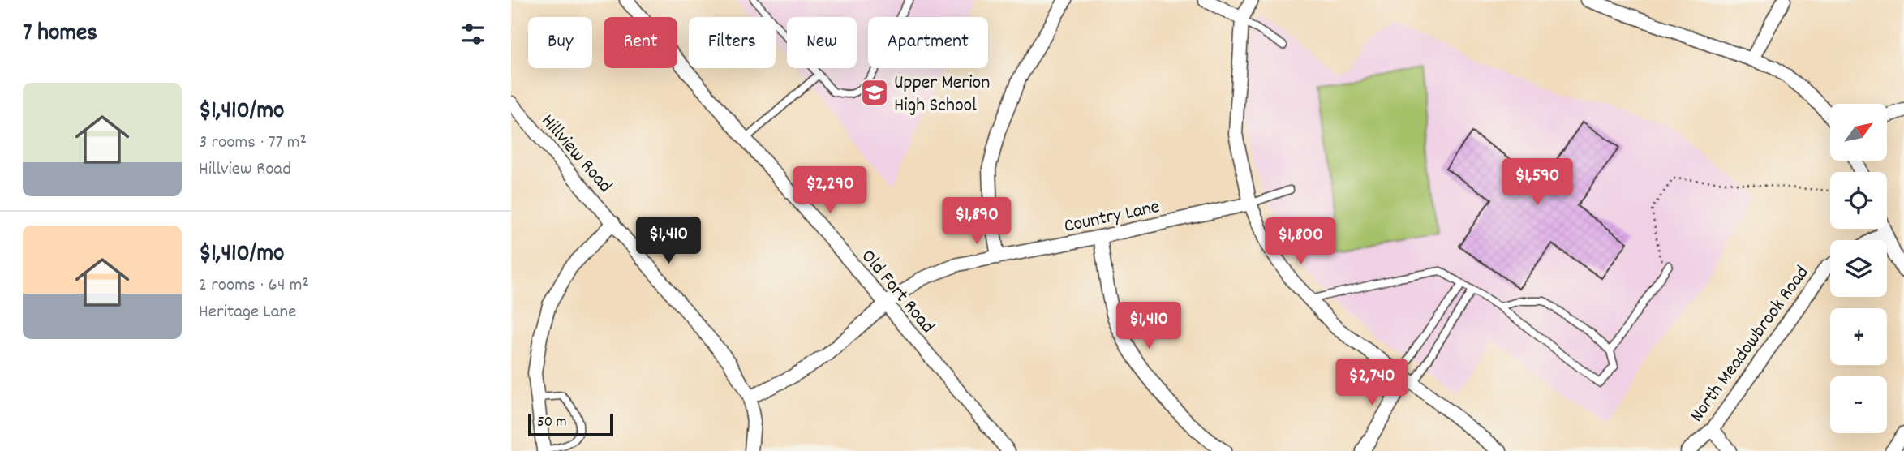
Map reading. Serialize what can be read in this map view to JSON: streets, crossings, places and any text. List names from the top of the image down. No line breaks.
{"streets":{"street":["Hillview Road","Country Lane","Old Fort Road","North Meadowbrook Road"]},"crossings":[["Hillview Road","Country Lane"],["Country Lane","Old Fort Road"]],"places":{"school or university":["Upper Merion High School"]},"scale_bar":"50 m","north":"top right","page":{"heading":"7 homes","chip":["Buy","Rent","Filters","New","Apartment"],"list":[{"name":"$1,410/mo","note":"3 rooms · 77 m² · Hillview Road"},{"name":"$1,410/mo","note":"2 rooms · 64 m² · Heritage Lane"}],"map_buttons":["+","−"],"price":["$1,590","$2,290","$1,890","$1,410","$1,800","$1,410","$2,740"],"scale":"50 m"}}
